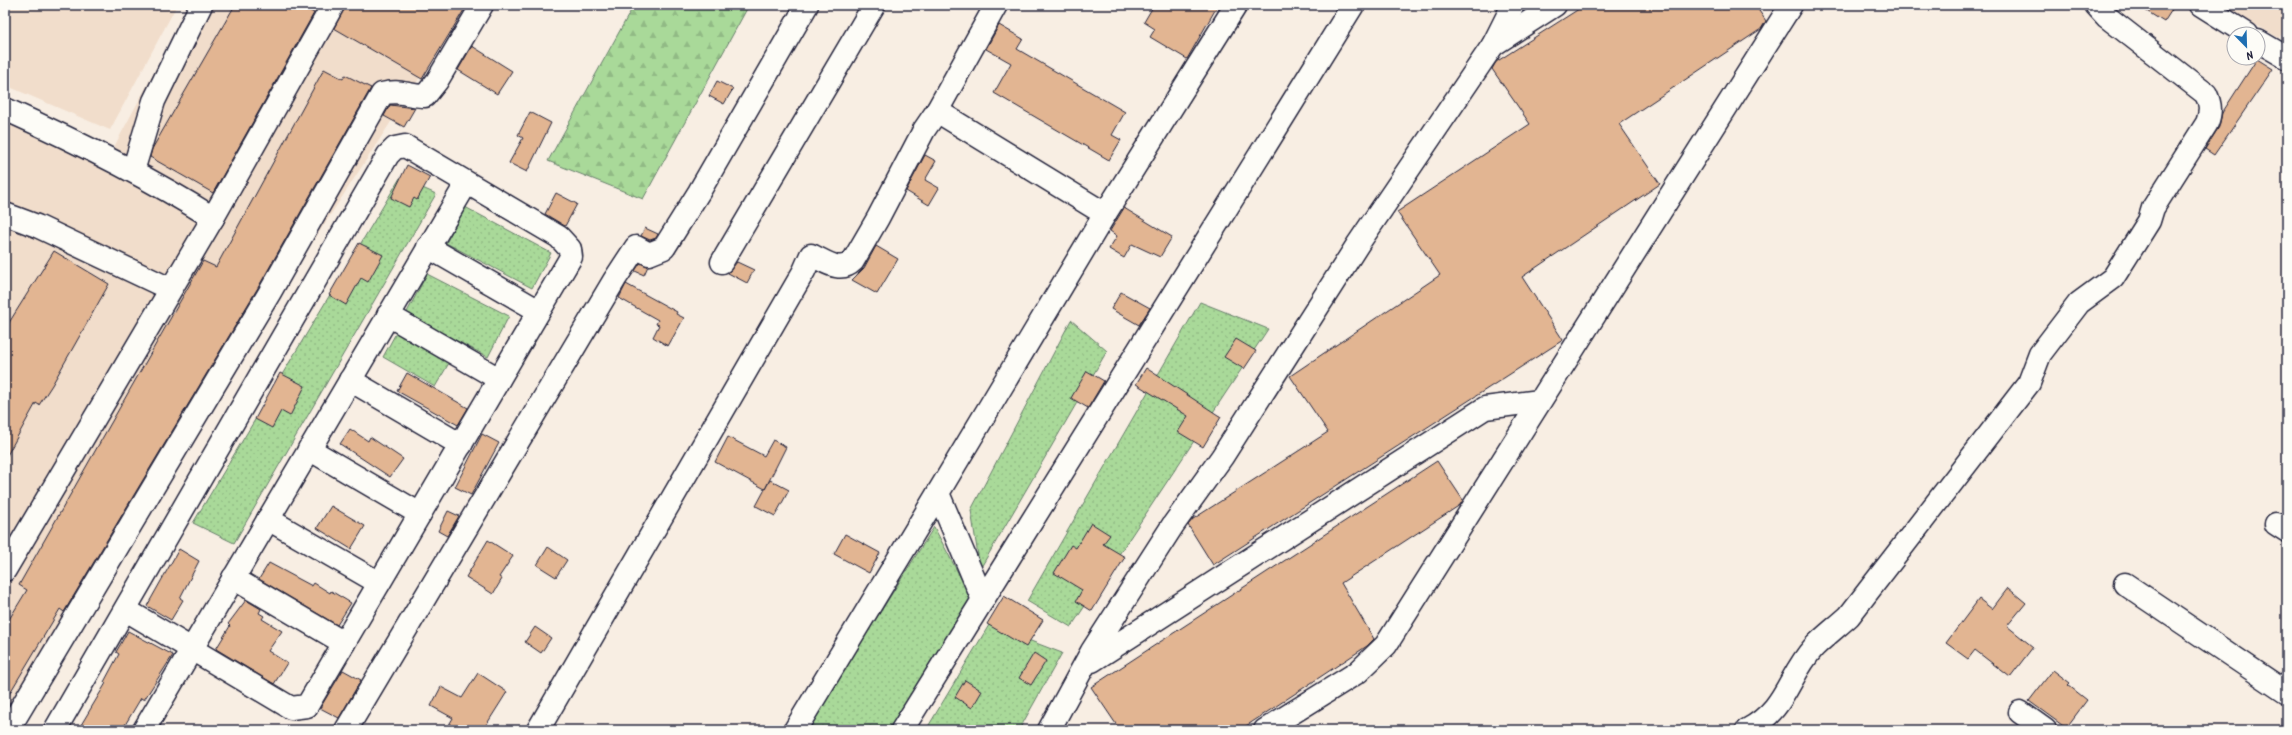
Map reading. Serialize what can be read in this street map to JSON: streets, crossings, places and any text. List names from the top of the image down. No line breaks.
{"north":"bottom right"}
